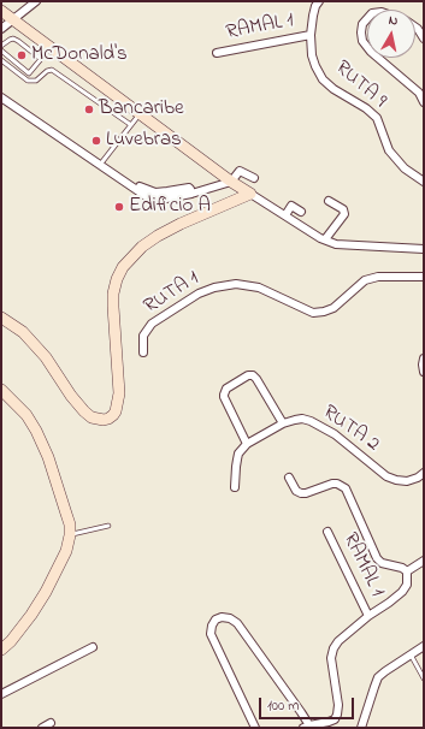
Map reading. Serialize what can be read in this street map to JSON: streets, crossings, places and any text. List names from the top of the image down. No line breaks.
{"streets":{"street":["RAMAL 1","RUTA 9","RUTA 1","RUTA 2"]},"crossings":[["RAMAL 1","RUTA 9"]],"places":["McDonald's","Bancaribe","Luvebras","Edificio A"],"scale_bar":"100 m","north":"top"}
